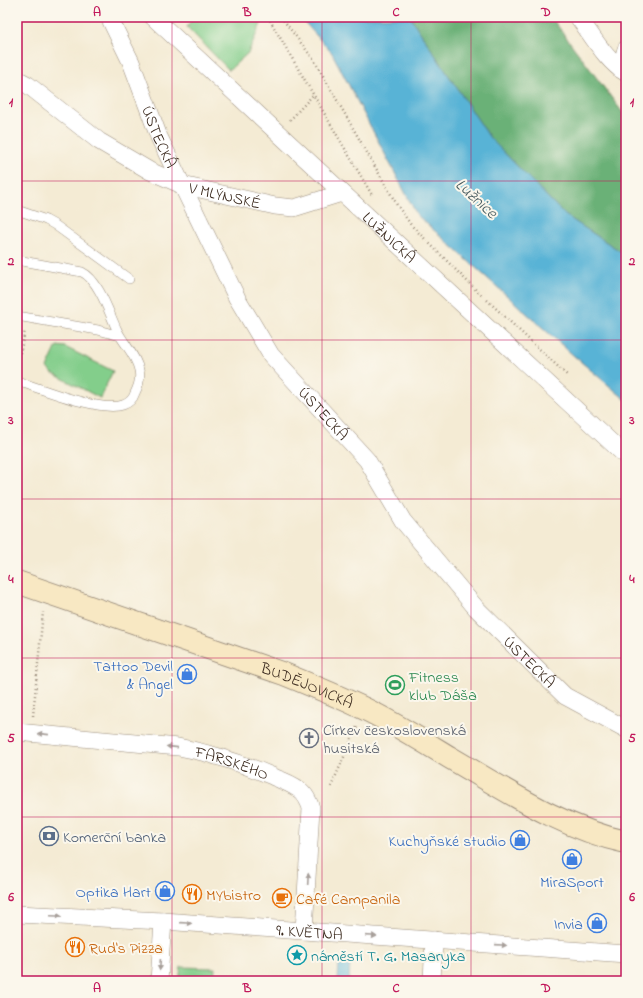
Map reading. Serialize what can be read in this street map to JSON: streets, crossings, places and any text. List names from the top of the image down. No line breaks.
{"streets":{"main road":["BUDĚJOVICKÁ"],"street":["ÚSTECKÁ","V MLÝNSKÉ","LUŽNICKÁ","FARSKÉHO","9. KVĚTNA"]},"crossings":[["ÚSTECKÁ","V MLÝNSKÉ"],["V MLÝNSKÉ","LUŽNICKÁ"],["FARSKÉHO","9. KVĚTNA"]],"one_way":["FARSKÉHO","9. KVĚTNA"],"water":["Lužnice"],"places":{"shop":["Tattoo Devil & Angel","Kuchyňské studio","MiraSport","Optika Hart","Invia"],"sports":["Fitness klub Dáša"],"church":["Církev československá husitská"],"bank":["Komerční banka"],"restaurant":["MYbistro","Rud's Pizza"],"cafe":["Café Campanila"],"place":["náměstí T. G. Masaryka"]},"grid":{"columns":["A","B","C","D"],"rows":["1","2","3","4","5","6"]}}
